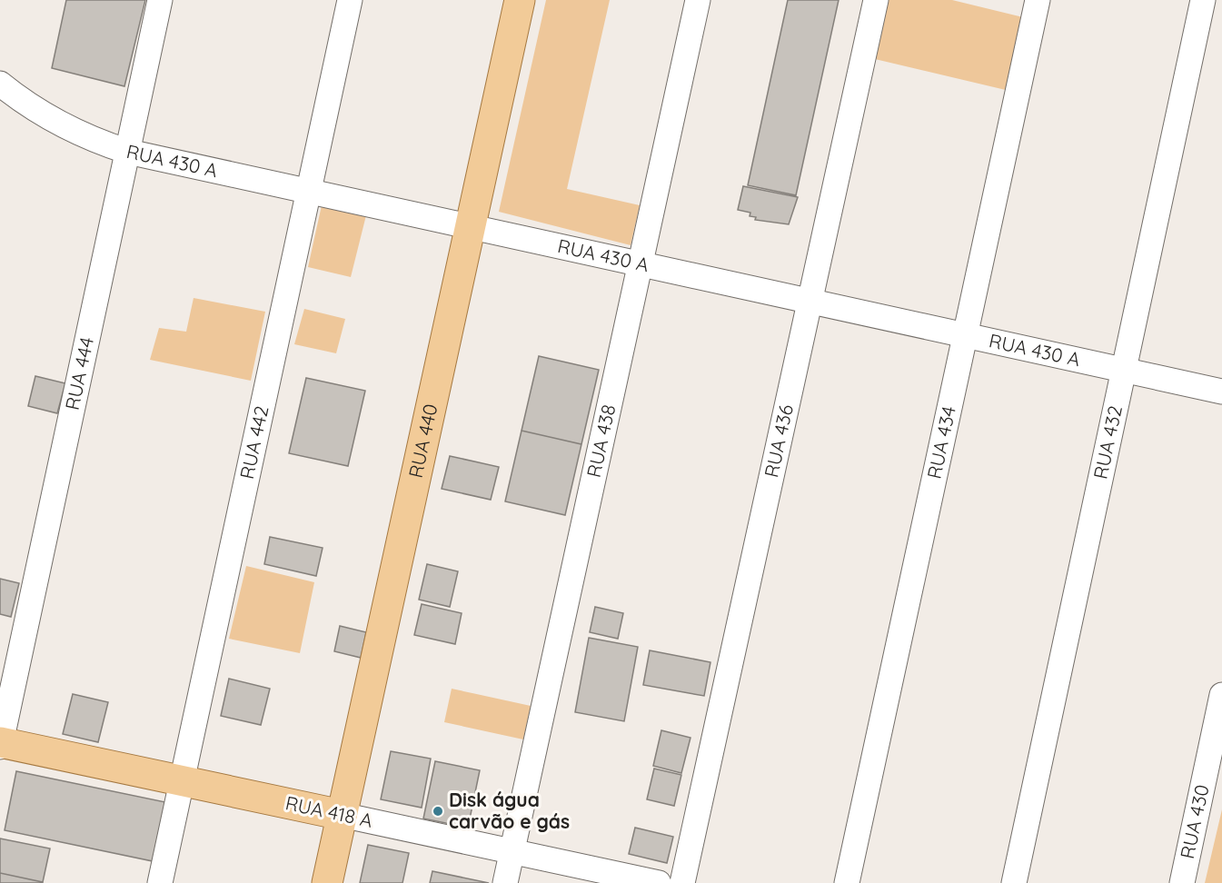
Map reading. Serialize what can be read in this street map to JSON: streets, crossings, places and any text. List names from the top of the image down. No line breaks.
{"streets":{"main road":["RUA 440","RUA 418 A"],"street":["RUA 430 A","RUA 444","RUA 442","RUA 438","RUA 436","RUA 434","RUA 432","RUA 430"]},"crossings":[["RUA 430 A","RUA 444"],["RUA 430 A","RUA 442"],["RUA 430 A","RUA 440"],["RUA 430 A","RUA 438"],["RUA 430 A","RUA 436"],["RUA 430 A","RUA 434"],["RUA 430 A","RUA 432"],["RUA 444","RUA 418 A"],["RUA 442","RUA 418 A"],["RUA 440","RUA 418 A"],["RUA 438","RUA 418 A"]],"places":["Disk água carvão e gás"]}
